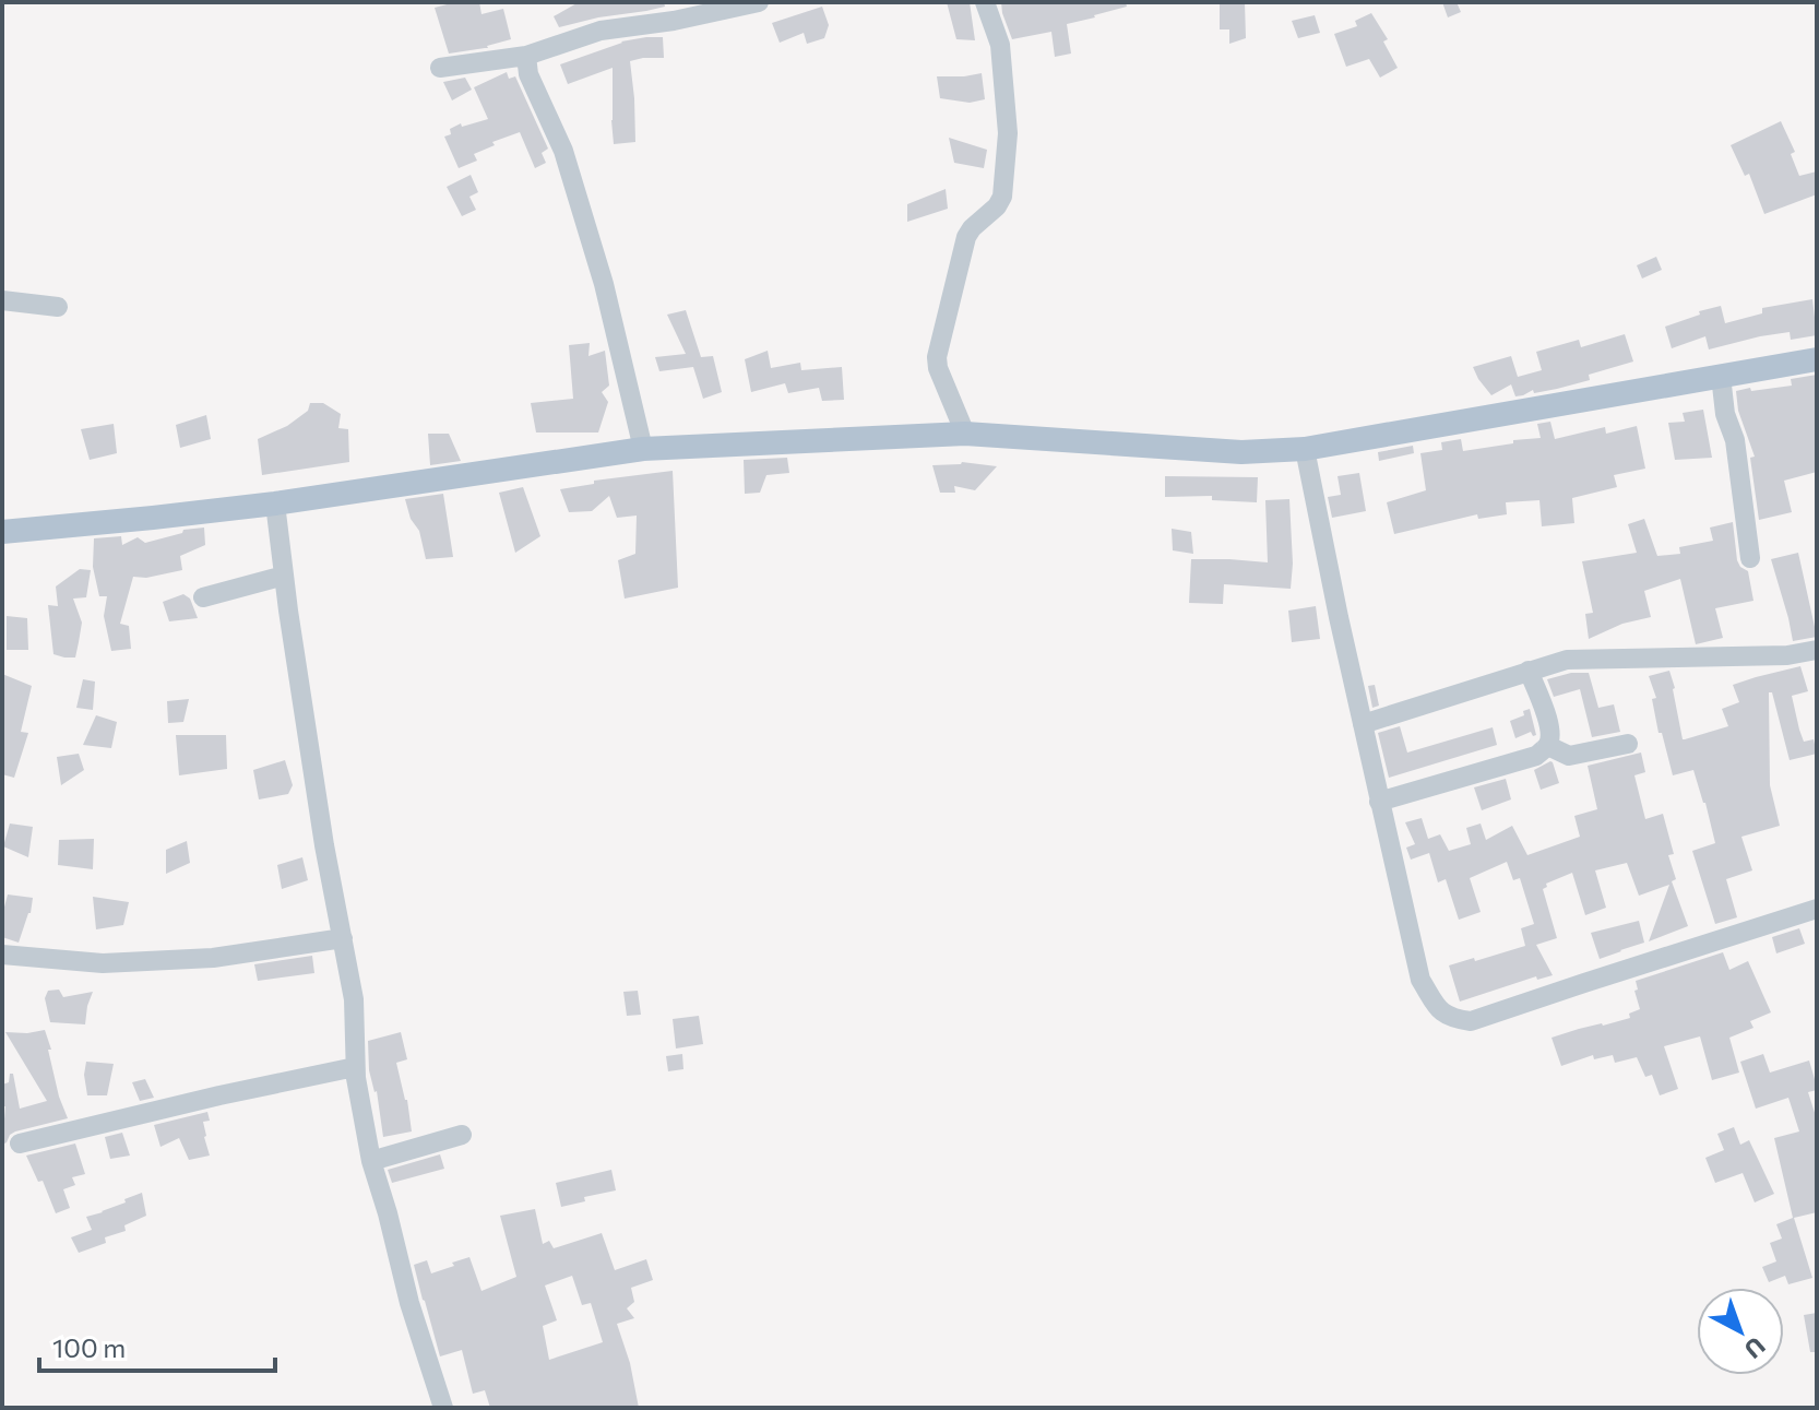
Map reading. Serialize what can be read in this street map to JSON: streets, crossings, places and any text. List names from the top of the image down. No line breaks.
{"scale_bar":"100 m","north":"bottom right"}
